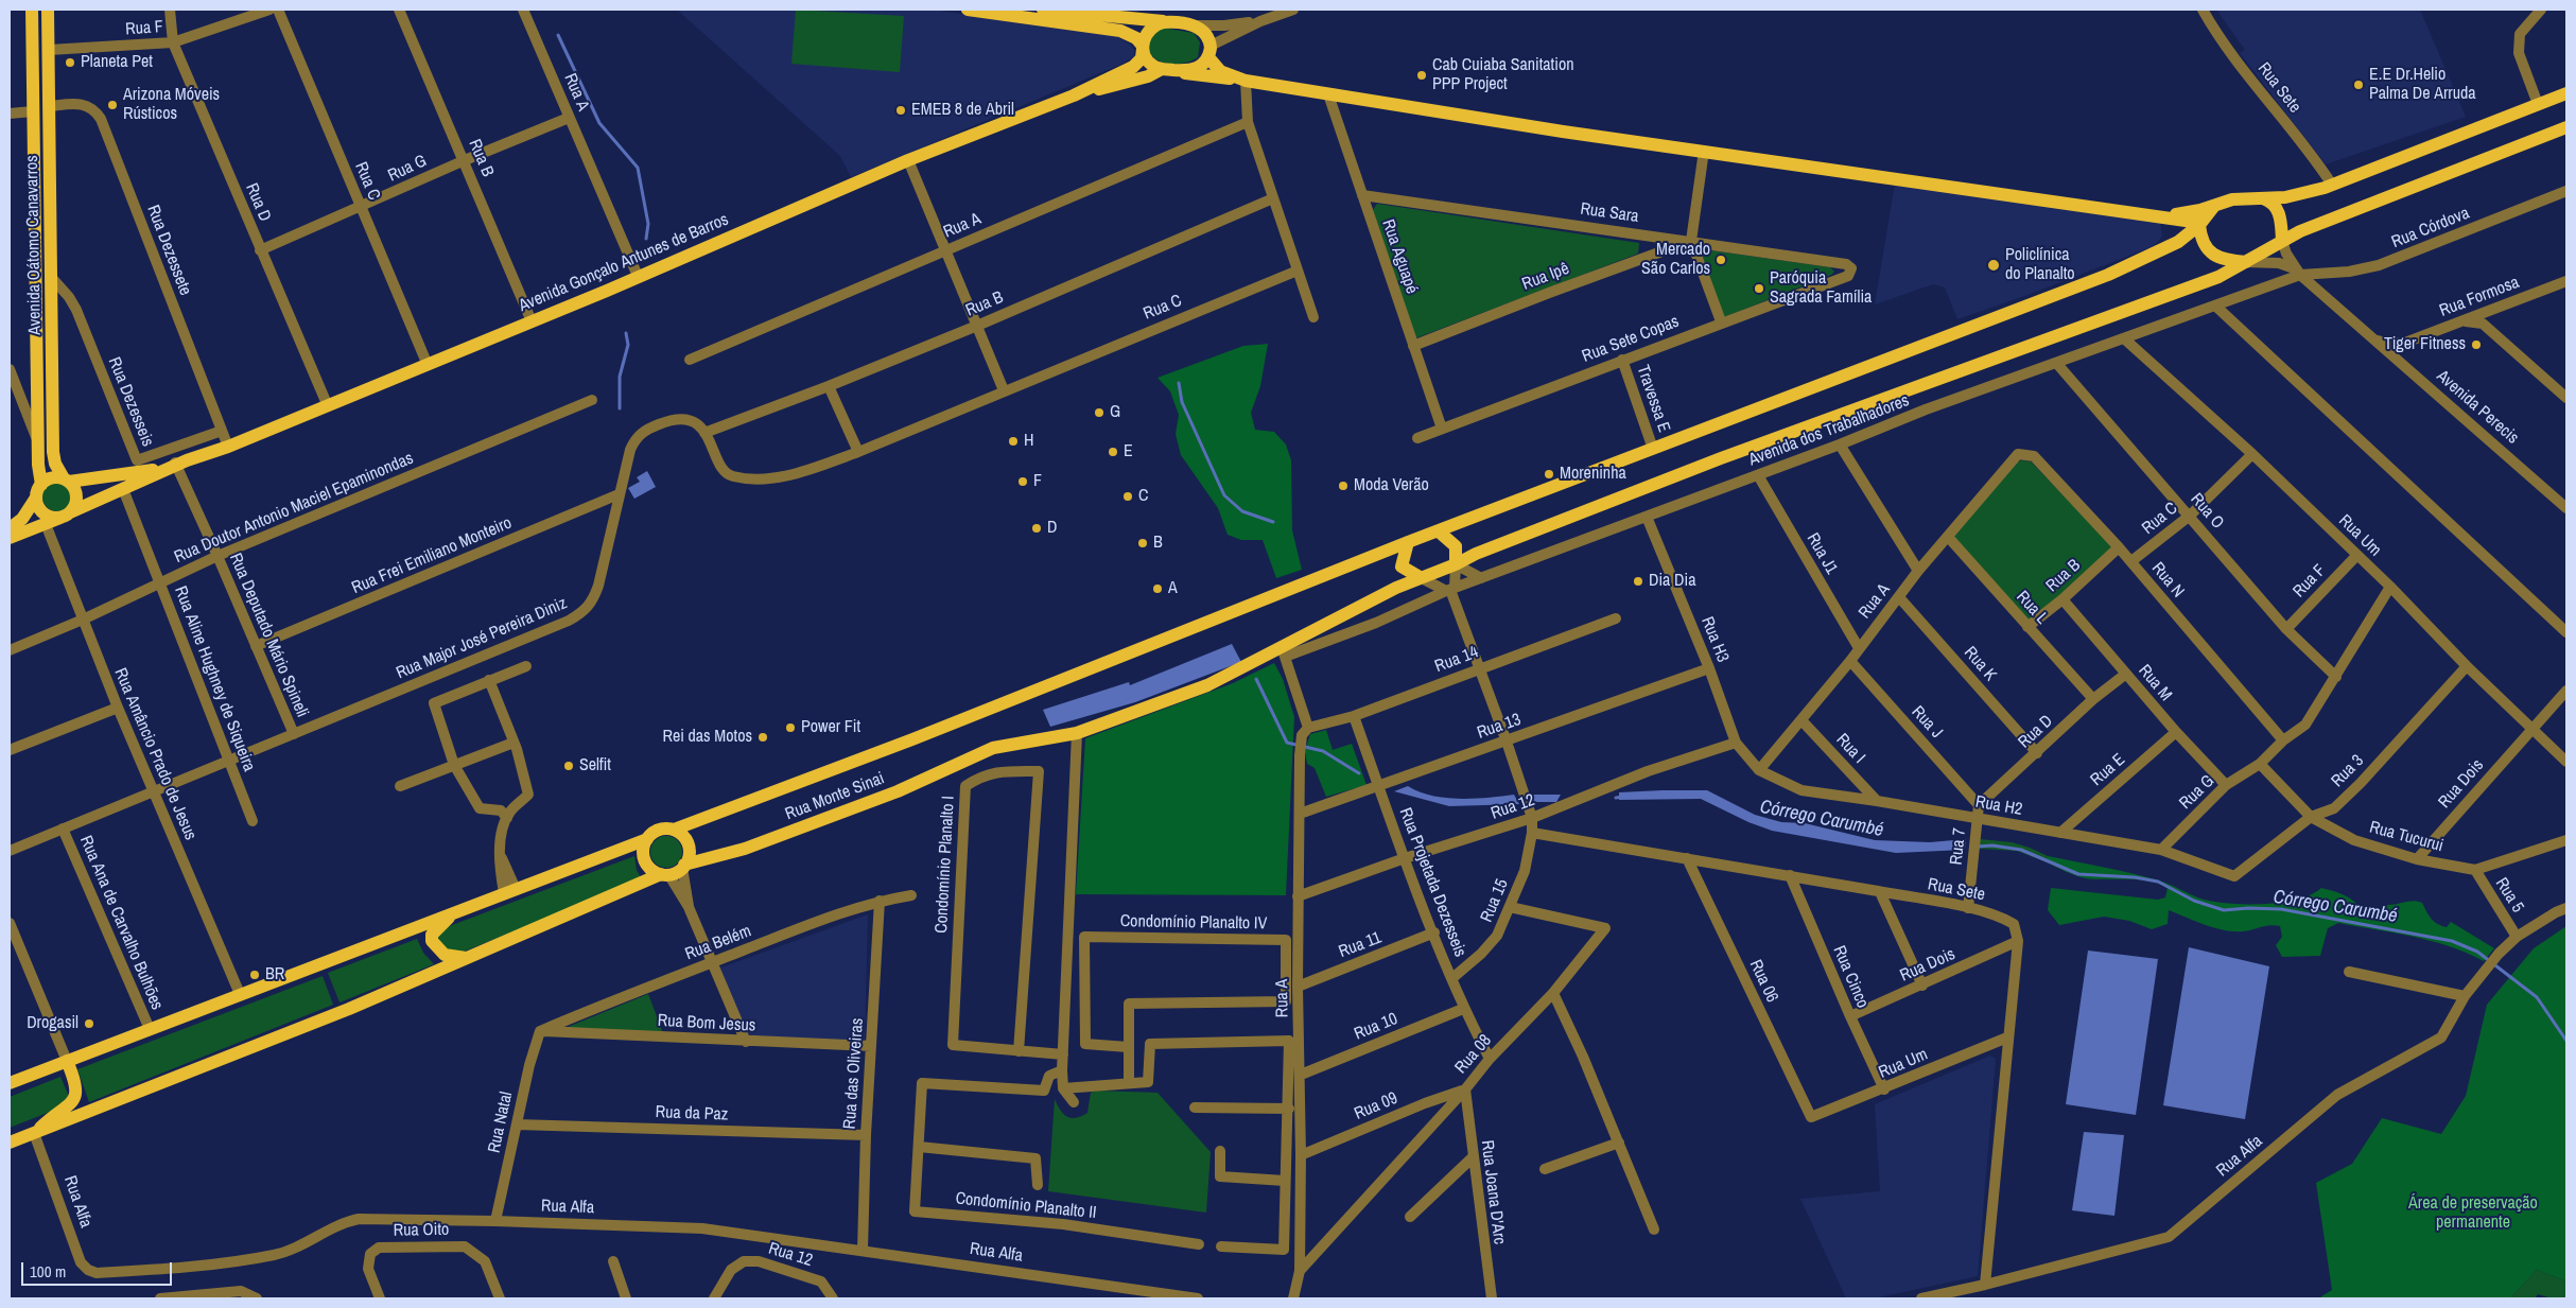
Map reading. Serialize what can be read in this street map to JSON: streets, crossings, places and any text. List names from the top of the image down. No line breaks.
{"streets":{"main road":["Avenida Oátomo Canavarros","Avenida Gonçalo Antunes de Barros","Rua Monte Sinai"],"street":["Rua F","Rua Sete","Rua A","Rua B","Rua G","Rua C","Rua D","Rua Sara","Rua Córdova","Rua Dezessete","Rua Aguapé","Rua Ipê","Rua Formosa","Rua Sete Copas","Travessa E","Rua Dezesseis","Avenida Perecis","Avenida dos Trabalhadores","Rua Doutor Antonio Maciel Epaminondas","Rua O","Rua Um","Rua J1","Rua Frei Emiliano Monteiro","Rua N","Rua L","Rua Deputado Mário Spineli","Rua Major José Pereira Diniz","Rua H3","Rua 14","Rua K","Rua Aline Hughney de Siqueira","Rua M","Rua J","Rua 13","Rua I","Rua Amâncio Prado de Jesus","Rua E","Rua 3","Rua Dois","Rua H2","Rua 12","Rua Tucurui","Rua 7","Condomínio Planalto I","Rua Projetada Dezesseis","Rua 5","Rua 15","Rua Ana de Carvalho Bulhões","Condomínio Planalto IV","Rua Belém","Rua 11","Rua Cinco","Rua 06","Rua Bom Jesus","Rua 10","Rua 08","Rua das Oliveiras","Rua 09","Rua da Paz","Rua Natal","Rua Alfa","Rua Joana D'Arc","Condomínio Planalto II","Rua Oito"]},"crossings":[["Rua F","Rua D"],["Rua F","Avenida Oátomo Canavarros"],["Rua F","Rua O"],["Rua F","Rua Um"],["Rua Sete","Rua Dois"],["Rua Sete","Rua 7"],["Rua Sete","Rua 15"],["Rua Sete","Rua Cinco"],["Rua Sete","Rua 06"],["Rua A","Rua G"],["Rua A","Avenida Gonçalo Antunes de Barros"],["Rua A","Rua J1"],["Rua A","Rua N"],["Rua A","Rua L"],["Rua A","Rua H3"],["Rua A","Rua 14"],["Rua A","Rua K"],["Rua A","Rua J"],["Rua A","Rua 13"],["Rua A","Rua I"],["Rua A","Rua H2"],["Rua A","Rua 12"],["Rua A","Rua 11"],["Rua A","Rua 10"],["Rua A","Rua 08"],["Rua A","Rua 09"],["Rua B","Rua G"],["Rua B","Avenida Gonçalo Antunes de Barros"],["Rua B","Rua N"],["Rua B","Rua L"],["Rua B","Rua Major José Pereira Diniz"],["Rua B","Rua M"],["Rua G","Rua C"],["Rua G","Rua D"],["Rua G","Rua M"],["Rua G","Rua H2"],["Rua G","Rua Tucurui"],["Rua C","Avenida Gonçalo Antunes de Barros"],["Rua C","Rua O"],["Rua C","Rua Um"],["Rua C","Rua N"],["Rua C","Rua Major José Pereira Diniz"],["Rua D","Avenida Gonçalo Antunes de Barros"],["Rua D","Rua L"],["Rua D","Rua K"],["Rua D","Rua M"],["Rua D","Rua J"],["Rua Sara","Rua Aguapé"],["Rua Sara","Rua Ipê"],["Rua Sara","Rua Sete Copas"],["Rua Córdova","Avenida Perecis"],["Rua Córdova","Avenida dos Trabalhadores"],["Avenida Oátomo Canavarros","Rua Dezessete"],["Avenida Oátomo Canavarros","Avenida Gonçalo Antunes de Barros"],["Avenida Oátomo Canavarros","Rua Dezesseis"],["Avenida Oátomo Canavarros","Rua Amâncio Prado de Jesus"],["Rua Dezessete","Avenida Gonçalo Antunes de Barros"],["Rua Dezessete","Rua Dezesseis"],["Rua Aguapé","Rua Ipê"],["Rua Aguapé","Rua Sete Copas"],["Avenida Gonçalo Antunes de Barros","Rua Deputado Mário Spineli"],["Avenida Gonçalo Antunes de Barros","Rua Aline Hughney de Siqueira"],["Avenida Gonçalo Antunes de Barros","Rua Amâncio Prado de Jesus"],["Rua Formosa","Avenida Perecis"],["Rua Sete Copas","Travessa E"],["Avenida Perecis","Avenida dos Trabalhadores"],["Avenida dos Trabalhadores","Rua O"],["Avenida dos Trabalhadores","Rua Um"],["Avenida dos Trabalhadores","Rua J1"],["Avenida dos Trabalhadores","Rua H3"],["Avenida dos Trabalhadores","Rua Monte Sinai"],["Rua Doutor Antonio Maciel Epaminondas","Rua Deputado Mário Spineli"],["Rua Doutor Antonio Maciel Epaminondas","Rua Aline Hughney de Siqueira"],["Rua Doutor Antonio Maciel Epaminondas","Rua Amâncio Prado de Jesus"],["Rua Um","Rua 3"],["Rua Um","Rua Dois"],["Rua Um","Rua Cinco"],["Rua Um","Rua 06"],["Rua Frei Emiliano Monteiro","Rua Deputado Mário Spineli"],["Rua Frei Emiliano Monteiro","Rua Major José Pereira Diniz"],["Rua Deputado Mário Spineli","Rua Major José Pereira Diniz"],["Rua Major José Pereira Diniz","Rua Aline Hughney de Siqueira"],["Rua Major José Pereira Diniz","Rua Amâncio Prado de Jesus"],["Rua Major José Pereira Diniz","Rua Ana de Carvalho Bulhões"],["Rua H3","Rua 13"],["Rua H3","Rua H2"],["Rua H3","Rua 12"],["Rua 14","Rua Projetada Dezesseis"],["Rua M","Rua E"],["Rua 13","Rua Projetada Dezesseis"],["Rua 13","Rua 15"],["Rua I","Rua H2"],["Rua E","Rua H2"],["Rua 3","Rua H2"],["Rua 3","Rua Tucurui"],["Rua Dois","Rua Tucurui"],["Rua Dois","Rua Cinco"],["Rua H2","Rua 7"],["Rua 12","Rua Projetada Dezesseis"],["Rua 12","Rua 15"],["Rua Tucurui","Rua 5"],["Rua Projetada Dezesseis","Rua 15"],["Rua Projetada Dezesseis","Rua 11"],["Rua Projetada Dezesseis","Rua 10"],["Rua Projetada Dezesseis","Rua 08"],["Rua 5","Rua Alfa"],["Rua 15","Rua 08"],["Rua Belém","Rua Bom Jesus"],["Rua Belém","Rua das Oliveiras"],["Rua Belém","Rua Natal"],["Rua Bom Jesus","Rua das Oliveiras"],["Rua Bom Jesus","Rua Natal"],["Rua 08","Rua 09"],["Rua 08","Rua Joana D'Arc"],["Rua das Oliveiras","Rua da Paz"],["Rua das Oliveiras","Rua Alfa"],["Rua 09","Rua Joana D'Arc"],["Rua da Paz","Rua Natal"],["Rua Natal","Rua Alfa"]],"water":["Córrego Carumbé"],"parks":["Área de preservação permanente"],"places":["Planeta Pet","Cab Cuiaba Sanitation PPP Project","E.E Dr.Helio Palma De Arruda","Arizona Móveis Rústicos","EMEB 8 de Abril","Mercado São Carlos","Policlínica do Planalto","Paróquia Sagrada Família","Tiger Fitness","G","H","E","Moreninha","F","Moda Verão","C","D","B","Dia Dia","A","Power Fit","Rei das Motos","Selfit","BR","Drogasil"],"scale_bar":"100 m"}
